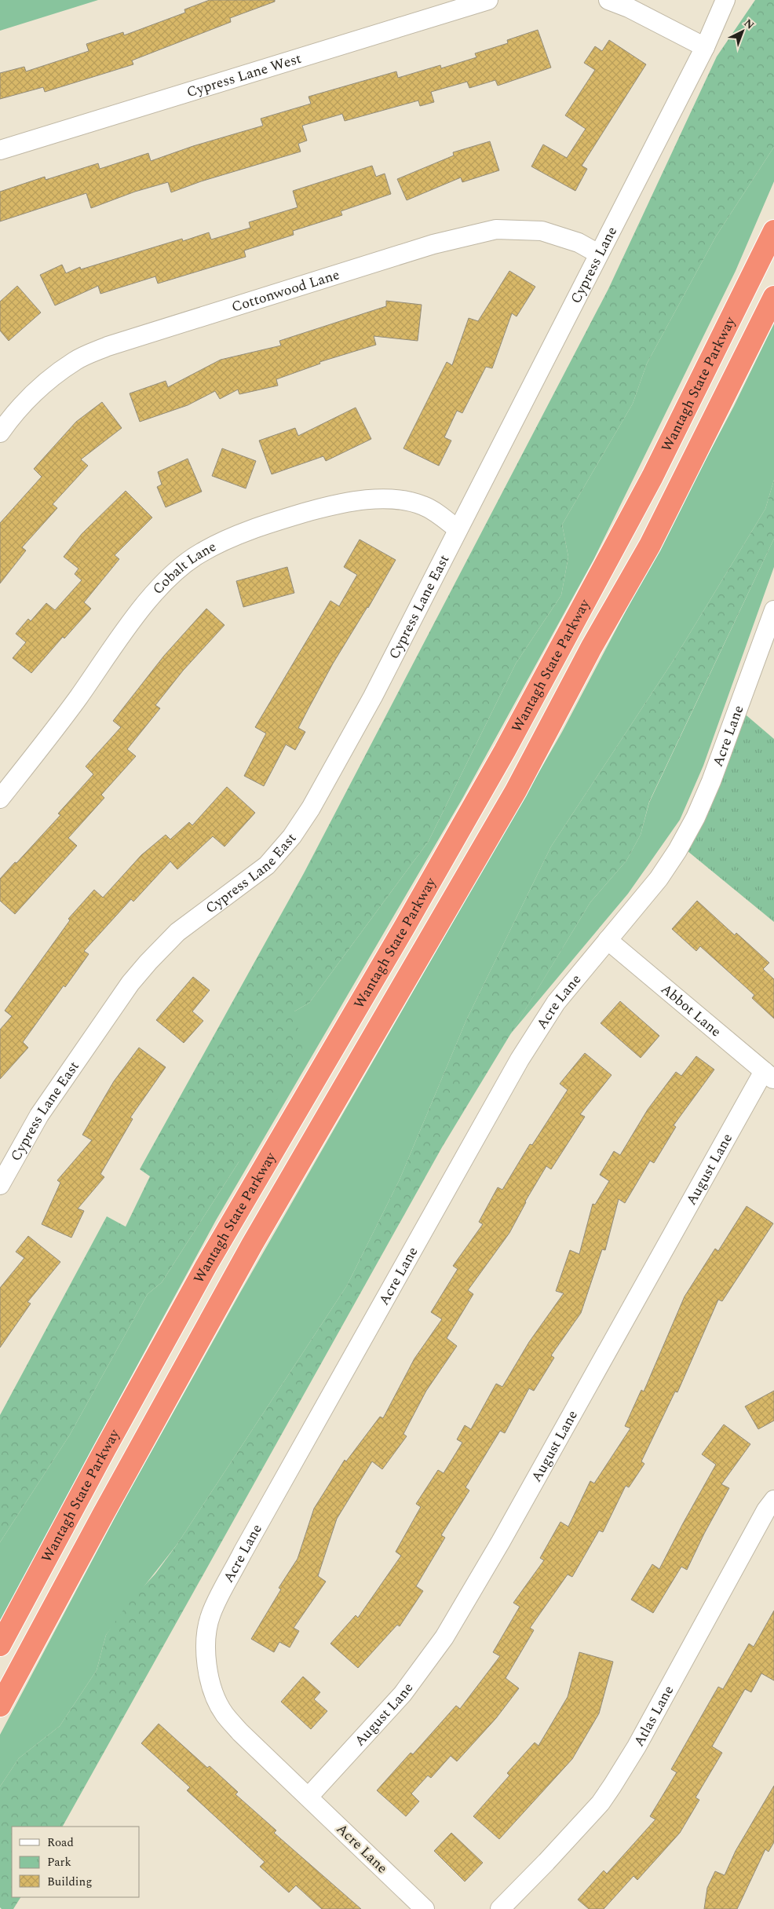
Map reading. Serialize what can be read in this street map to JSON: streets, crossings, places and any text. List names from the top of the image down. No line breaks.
{"streets":{"highway":["Wantagh State Parkway"],"street":["Cypress Lane West","Cypress Lane","Cottonwood Lane","Cobalt Lane","Cypress Lane East","Acre Lane","Abbot Lane","August Lane","Atlas Lane"]},"crossings":[["Cypress Lane","Cottonwood Lane"],["Cypress Lane","Cobalt Lane"],["Cypress Lane","Cypress Lane East"],["Cobalt Lane","Cypress Lane East"],["Acre Lane","Abbot Lane"],["Acre Lane","August Lane"],["Abbot Lane","August Lane"]],"legend":["Road","Park","Building"],"north":"top right"}
